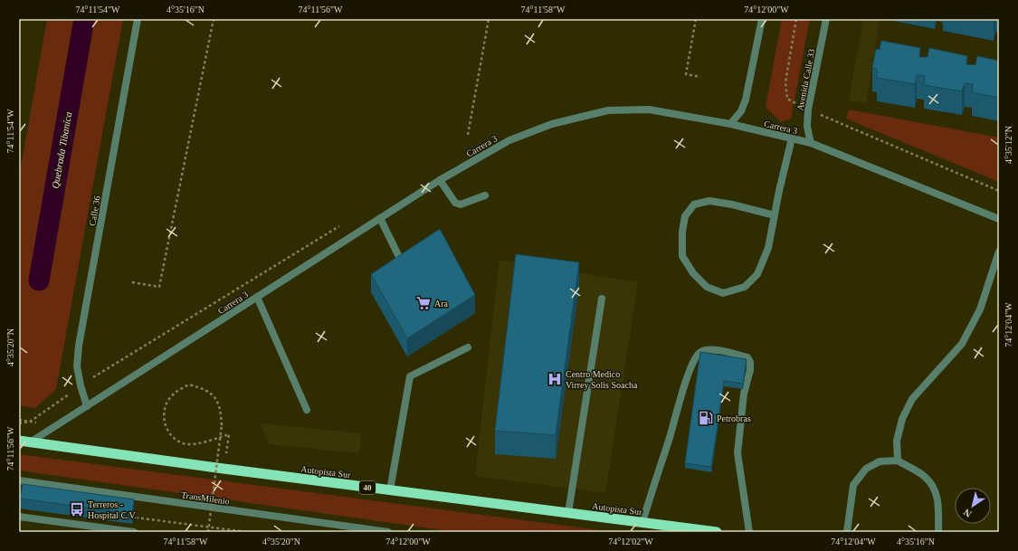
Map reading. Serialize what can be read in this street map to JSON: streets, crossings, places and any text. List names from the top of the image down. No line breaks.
{"streets":{"highway":["Autopista Sur","40"],"street":["Avenida Calle 33","Carrera 3","Calle 36","TransMilenio"]},"crossings":[["Avenida Calle 33","Carrera 3"],["Carrera 3","Calle 36"],["Carrera 3","Autopista Sur"]],"water":["Quebrada Tibaníca"],"places":{"supermarket":["Ara"],"hospital":["Centro Medico Virrey Solis Soacha"],"fuel station":["Petrobras"],"bus stop":["Terreros - Hospital C.V."]},"north":"bottom left","coordinates":["74°11'54\"W","4°35'16\"N","74°11'56\"W","74°11'58\"W","74°12'00\"W","4°35'12\"N","74°12'04\"W","4°35'20\"N","74°12'02\"W"]}
